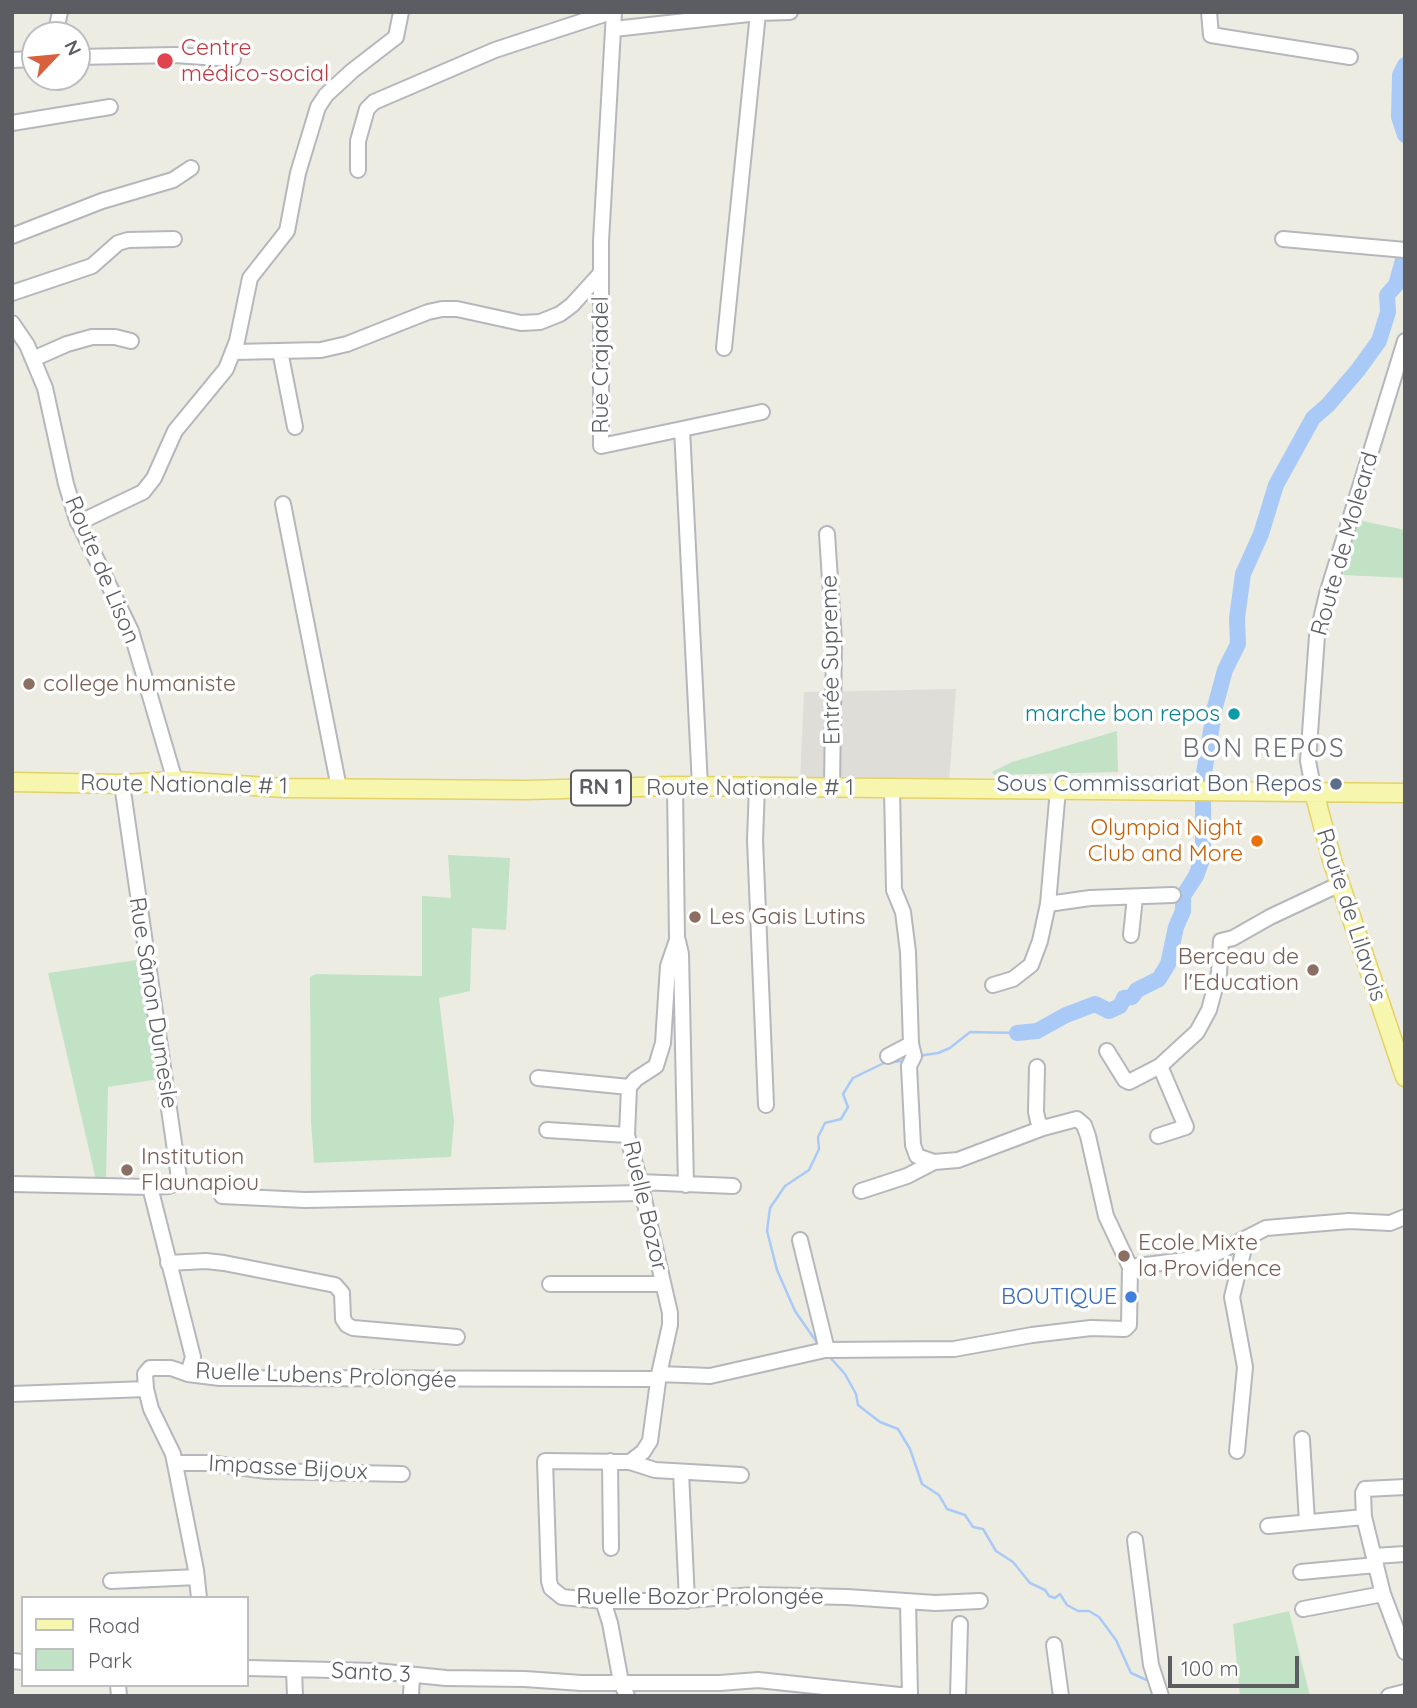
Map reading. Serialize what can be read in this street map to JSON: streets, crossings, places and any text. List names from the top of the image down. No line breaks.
{"streets":{"main road":["Route Nationale # 1","RN 1","Route de Lilavois"],"street":["Rue Crajadel","Route de Moleard","Route de Lison","Entrée Supreme","Rue Sânon Dumesle","Ruelle Bozor","Ruelle Lubens Prolongée","Impasse Bijoux","Ruelle Bozor Prolongée","Santo 3"]},"crossings":[["Route de Moleard","Route Nationale # 1"],["Route de Moleard","Route de Lilavois"],["Route de Lison","Route Nationale # 1"],["Entrée Supreme","Route Nationale # 1"],["Route Nationale # 1","Route de Lilavois"],["Route Nationale # 1","Rue Sânon Dumesle"],["Ruelle Bozor","Ruelle Lubens Prolongée"]],"districts":["BON REPOS"],"places":["Centre médico-social","college humaniste","marche bon repos","Sous Commissariat Bon Repos","Olympia Night Club and More","Les Gais Lutins","Berceau de l'Education","Institution Flaunapiou","Ecole Mixte la Providence","BOUTIQUE"],"legend":["Road","Park"],"scale_bar":"100 m","north":"top right"}
